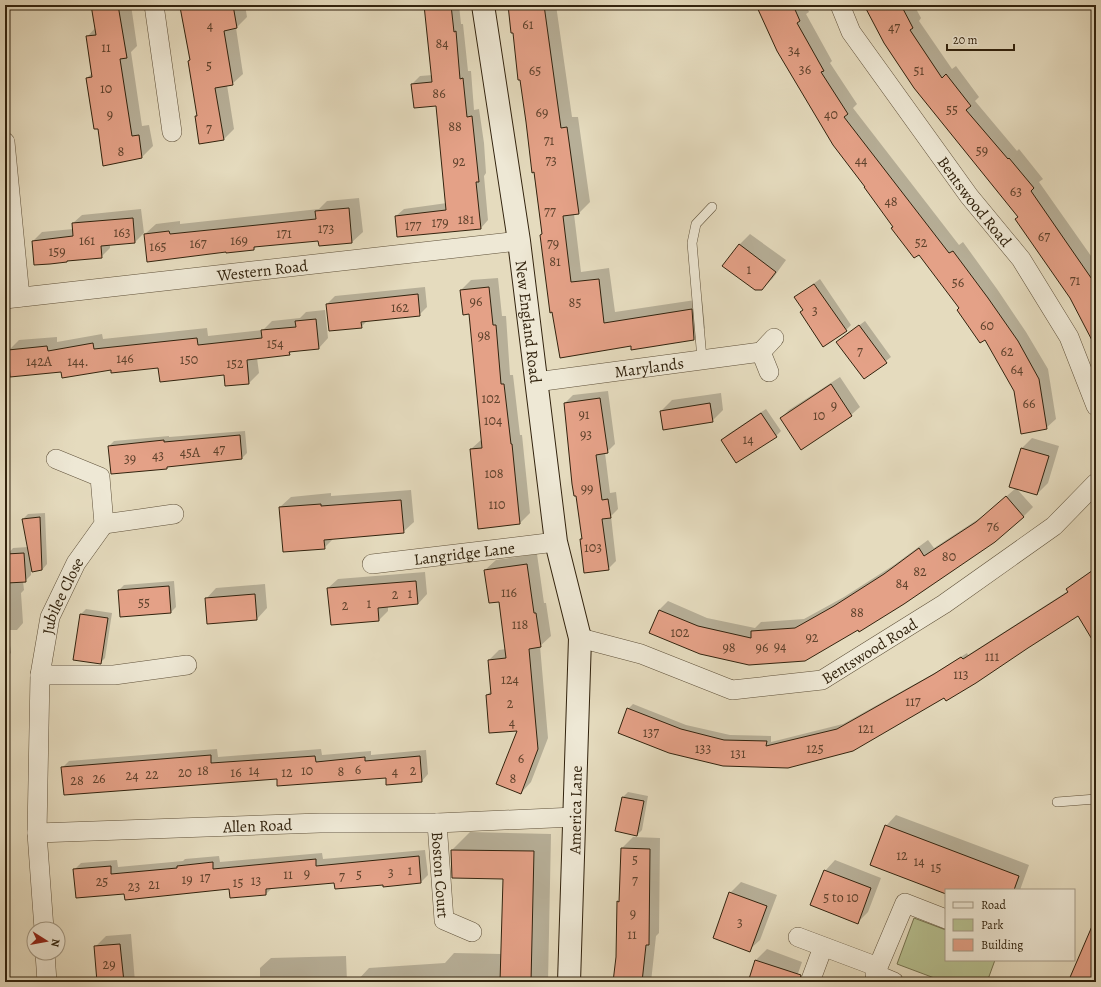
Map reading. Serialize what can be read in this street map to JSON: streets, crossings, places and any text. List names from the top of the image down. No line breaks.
{"streets":{"street":["Bentswood Road","Western Road","New England Road","Marylands","Langridge Lane","Jubilee Close","America Lane","Allen Road","Boston Court"]},"crossings":[["Bentswood Road","New England Road"],["Bentswood Road","America Lane"],["Western Road","New England Road"],["New England Road","Marylands"],["New England Road","Langridge Lane"],["New England Road","America Lane"],["Jubilee Close","Allen Road"],["America Lane","Allen Road"],["Allen Road","Boston Court"]],"house_numbers":["61","4","47","84","11","34","5","36","65","51","10","86","55","69","9","40","88","7","71","59","8","73","44","92","63","48","77","181","179","177","173","163","171","67","161","169","52","167","79","165","159","81","1","71","56","96","85","162","3","60","98","154","7","62","146","150","142A","144.","152","64","102","66","9","91","10","104","93","14","47","45A","43","39","108","99","110","76","103","80","82","84","116","1","2","55","1","2","88","118","102","92","94","98","96","111","113","124","117","2","4","121","137","133","125","131","6","6","18","14","10","2","8","4","20","16","12","22","24","26","8","28","12","5","14","15","1","3","9","11","5","7","17","19","13","7","25","15","21","23","5 to 10","9","3","11","29"],"legend":["Road","Park","Building"],"scale_bar":"20 m","north":"right"}
